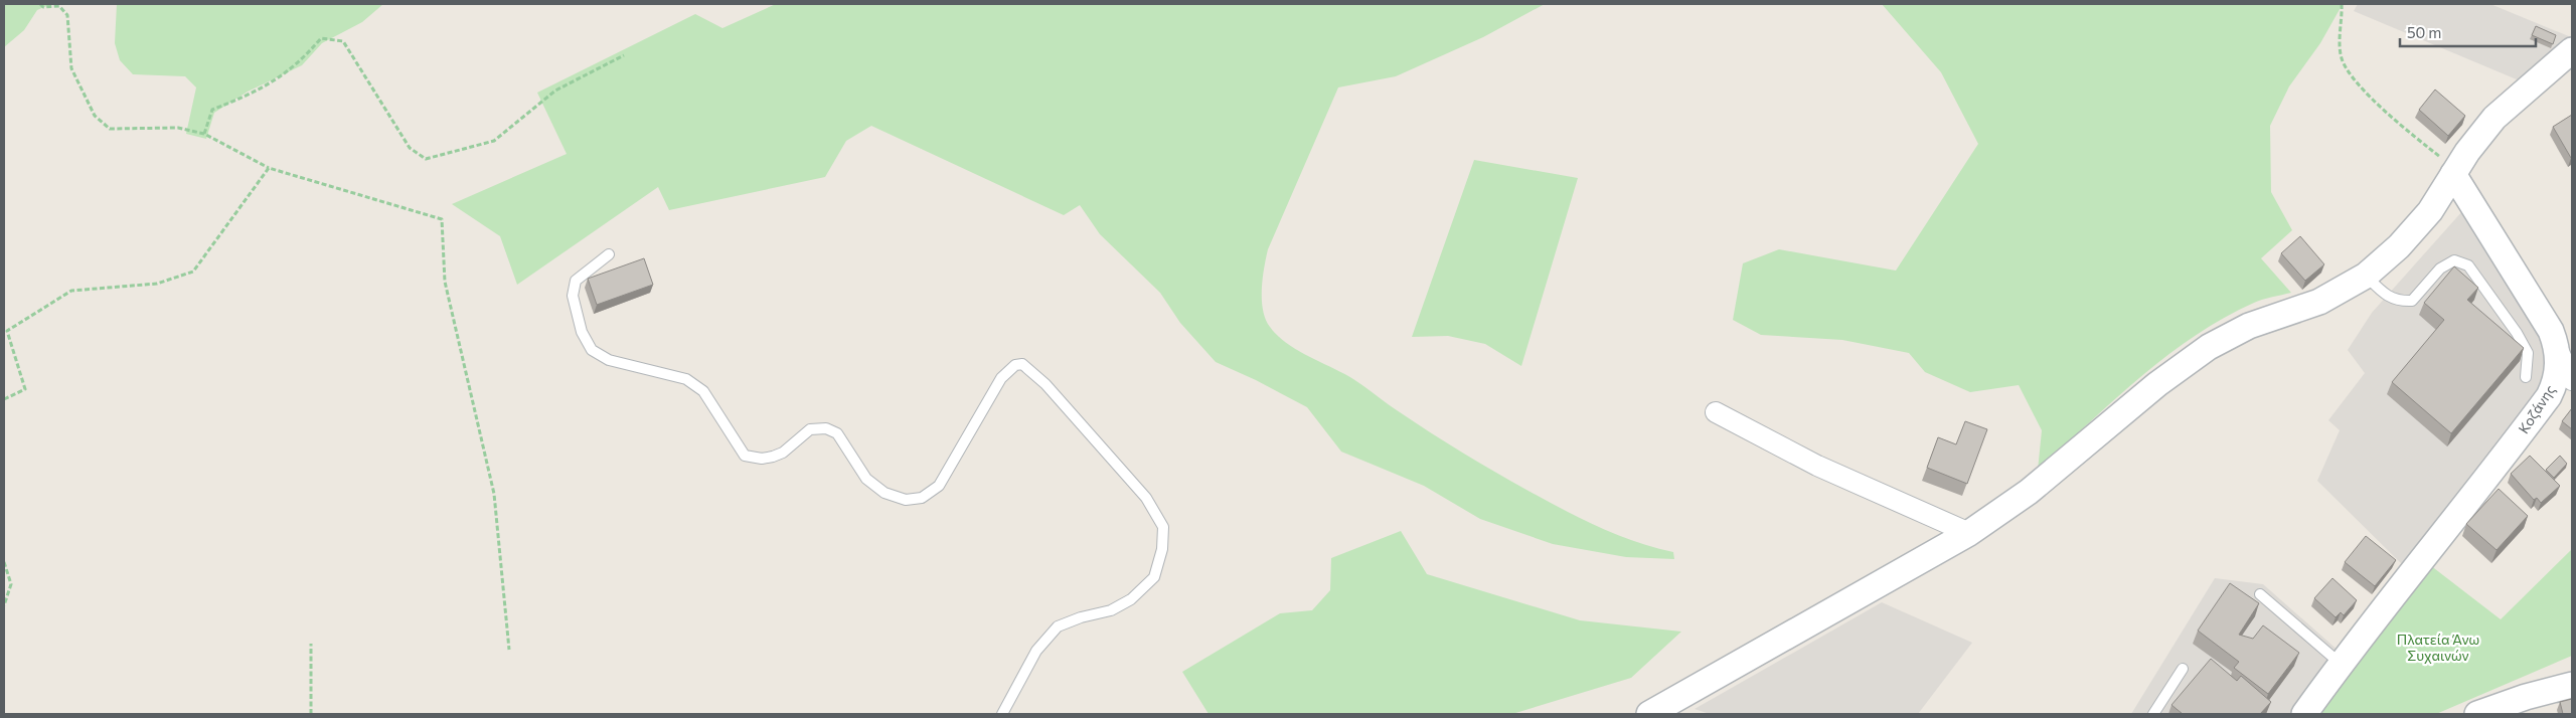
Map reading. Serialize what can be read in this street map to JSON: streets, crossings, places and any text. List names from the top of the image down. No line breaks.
{"streets":{"street":["Κοζάνης"]},"parks":["Πλατεία Άνω Συχαινών"],"scale_bar":"50 m"}
